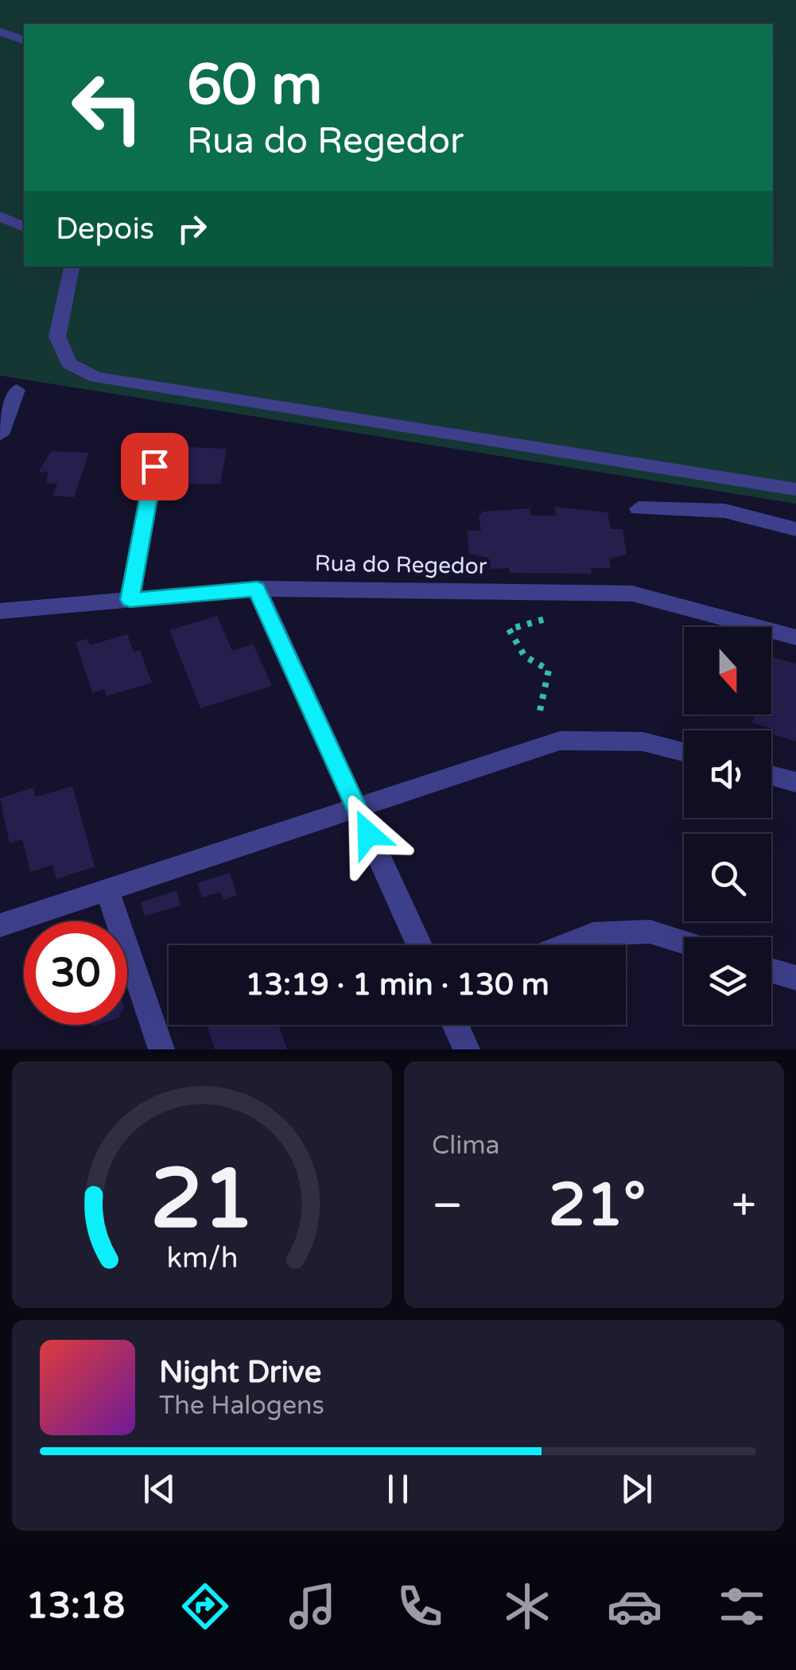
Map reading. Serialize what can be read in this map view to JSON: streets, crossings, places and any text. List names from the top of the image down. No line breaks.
{"streets":{"street":["Rua do Regedor"]},"north":"bottom","page":{"turn":["60 m","Rua do Regedor"],"then":"Depois","limit":"30","trip":"13:19 · 1 min · 130 m","tile":"Clima","heat":["−","21°","+"],"song":["Night Drive","The Halogens"],"tabs":"13:18","gauge":["21","km/h"]}}
